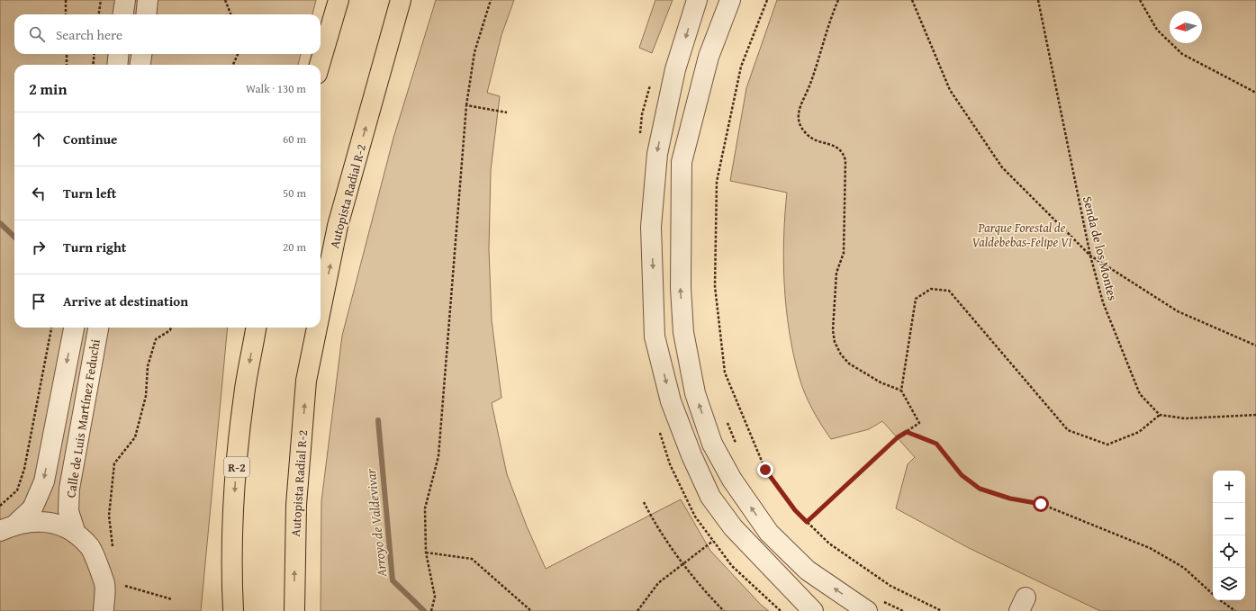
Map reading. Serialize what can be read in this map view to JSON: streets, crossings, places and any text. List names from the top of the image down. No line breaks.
{"streets":{"highway":["Autopista Radial R-2","R-2"],"street":["Calle de Luis Martínez Feduchi"],"path":["Senda de los Montes"]},"water":["Arroyo de Valdevivar"],"parks":["Parque Forestal de Valdebebas-Felipe VI"],"north":"left","page":{"search":"Search here","heading":["2 min","Walk · 130 m"],"list":[["Continue","60 m"],["Turn left","50 m"],["Turn right","20 m"],"Arrive at destination"],"map_buttons":["+","−"]}}
